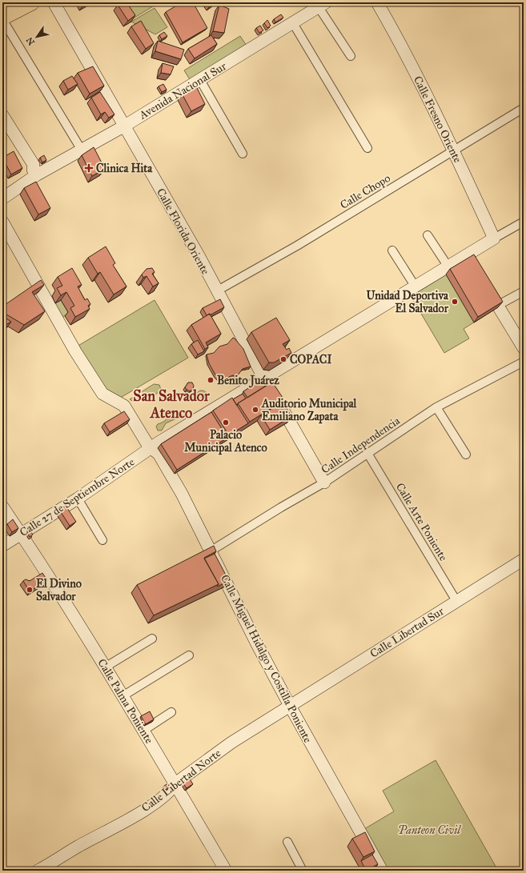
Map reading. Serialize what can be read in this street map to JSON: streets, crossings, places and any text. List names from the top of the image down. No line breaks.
{"streets":{"street":["Avenida Nacional Sur","Calle Fresno Oriente","Calle Chopo","Calle Florida Oriente","Calle Independencia","Calle 27 de Septiembre Norte","Calle Arte Poniente","Calle Libertad Sur","Calle Miguel Hidalgo y Costilla Poniente","Calle Palma Poniente","Calle Libertad Norte"]},"crossings":[["Avenida Nacional Sur","Calle Florida Oriente"],["Calle Fresno Oriente","Calle Chopo"],["Calle Fresno Oriente","Calle 27 de Septiembre Norte"],["Calle Chopo","Calle Florida Oriente"],["Calle Florida Oriente","Calle Independencia"],["Calle Florida Oriente","Calle 27 de Septiembre Norte"],["Calle Independencia","Calle Arte Poniente"],["Calle Independencia","Calle Miguel Hidalgo y Costilla Poniente"],["Calle 27 de Septiembre Norte","Calle Miguel Hidalgo y Costilla Poniente"],["Calle 27 de Septiembre Norte","Calle Palma Poniente"],["Calle Arte Poniente","Calle Libertad Sur"],["Calle Libertad Sur","Calle Miguel Hidalgo y Costilla Poniente"],["Calle Libertad Sur","Calle Libertad Norte"],["Calle Miguel Hidalgo y Costilla Poniente","Calle Libertad Norte"],["Calle Palma Poniente","Calle Libertad Norte"]],"districts":["San Salvador Atenco"],"parks":["Panteon Civil"],"places":{"health":["Clinica Hita"],"other":["Unidad Deportiva El Salvador","COPACI","Benito Juárez","Auditorio Municipal Emiliano Zapata","Palacio Municipal Atenco","El Divino Salvador"]},"north":"bottom left"}
